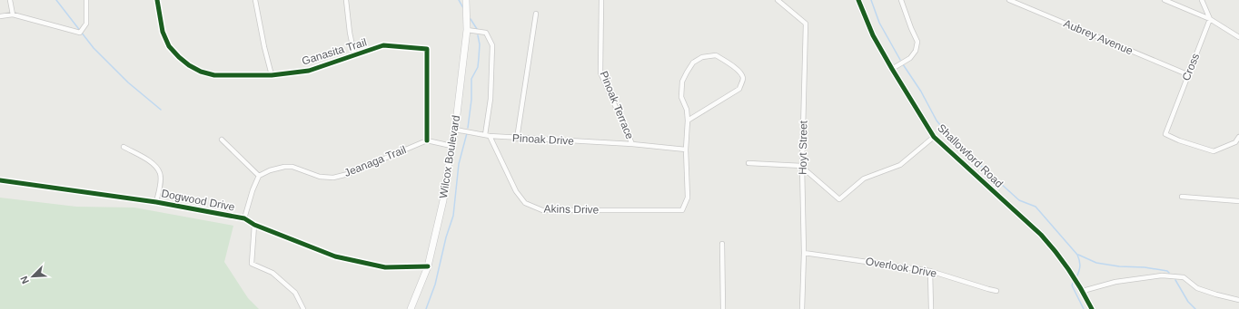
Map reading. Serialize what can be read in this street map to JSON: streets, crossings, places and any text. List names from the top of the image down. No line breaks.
{"streets":{"main road":["Wilcox Boulevard"],"street":["Aubrey Avenue","Ganasita Trail","Cross","Pinoak Terrace","Pinoak Drive","Hoyt Street","Shallowford Road","Jeanaga Trail","Dogwood Drive","Akins Drive","Overlook Drive"]},"crossings":[["Aubrey Avenue","Cross"],["Ganasita Trail","Jeanaga Trail"],["Pinoak Terrace","Pinoak Drive"],["Pinoak Drive","Wilcox Boulevard"],["Pinoak Drive","Akins Drive"],["Hoyt Street","Overlook Drive"],["Wilcox Boulevard","Dogwood Drive"]],"north":"bottom left"}
